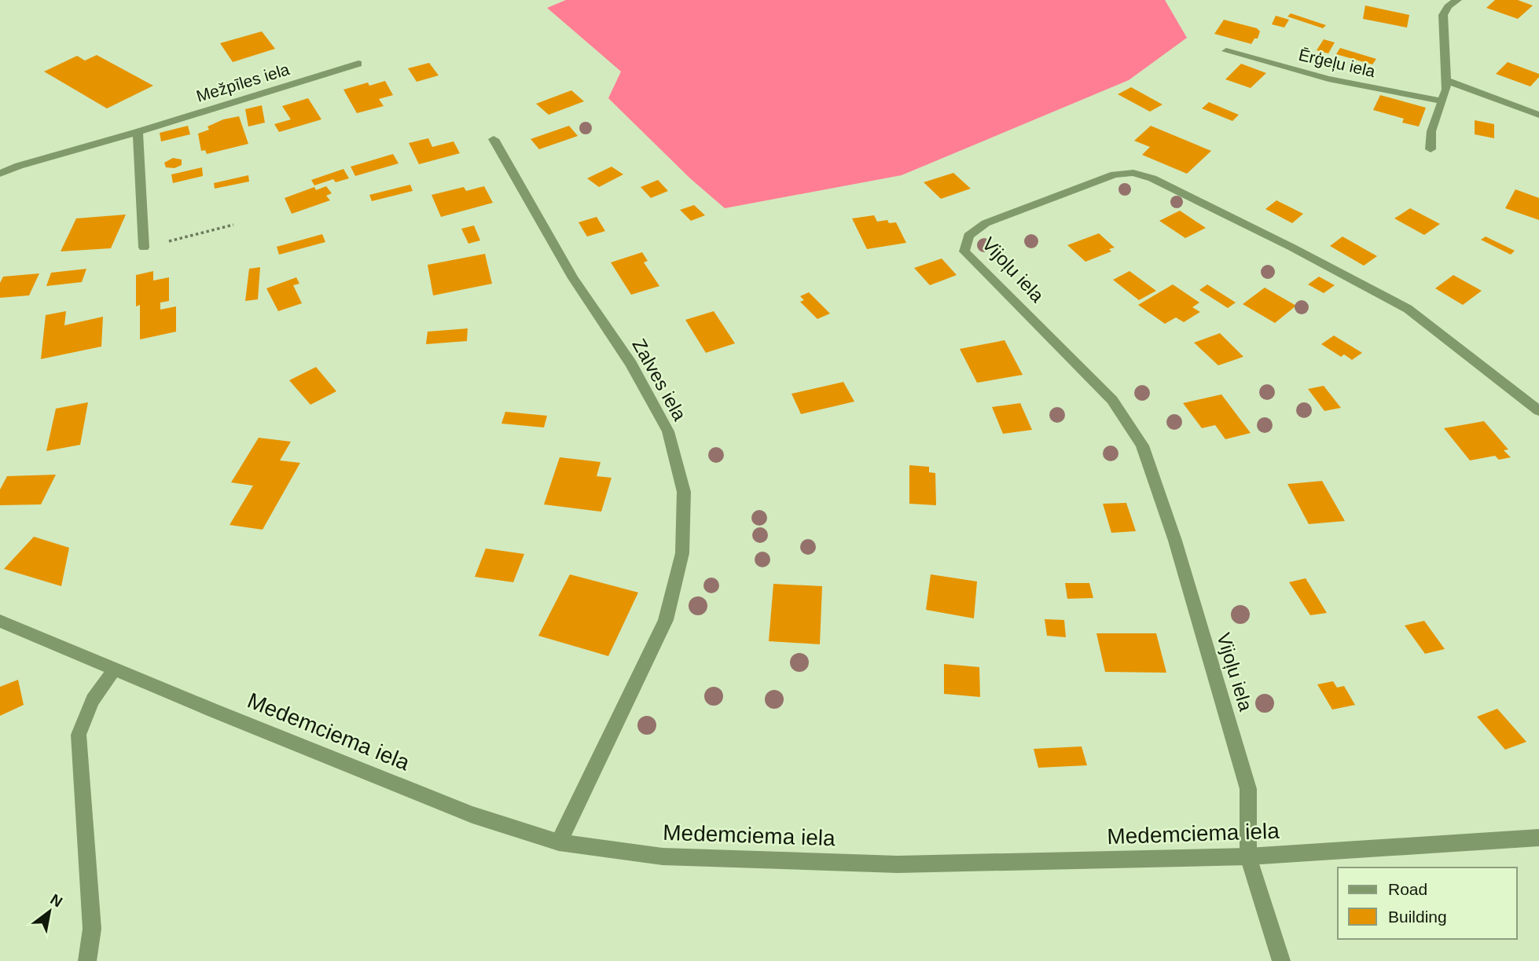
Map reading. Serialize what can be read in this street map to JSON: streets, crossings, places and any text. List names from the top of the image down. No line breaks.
{"streets":{"street":["Ērģeļu iela","Mežpīles iela","Vijoļu iela","Zalves iela","Medemciema iela"]},"crossings":[["Vijoļu iela","Medemciema iela"],["Zalves iela","Medemciema iela"]],"legend":["Road","Building"],"north":"top right"}
